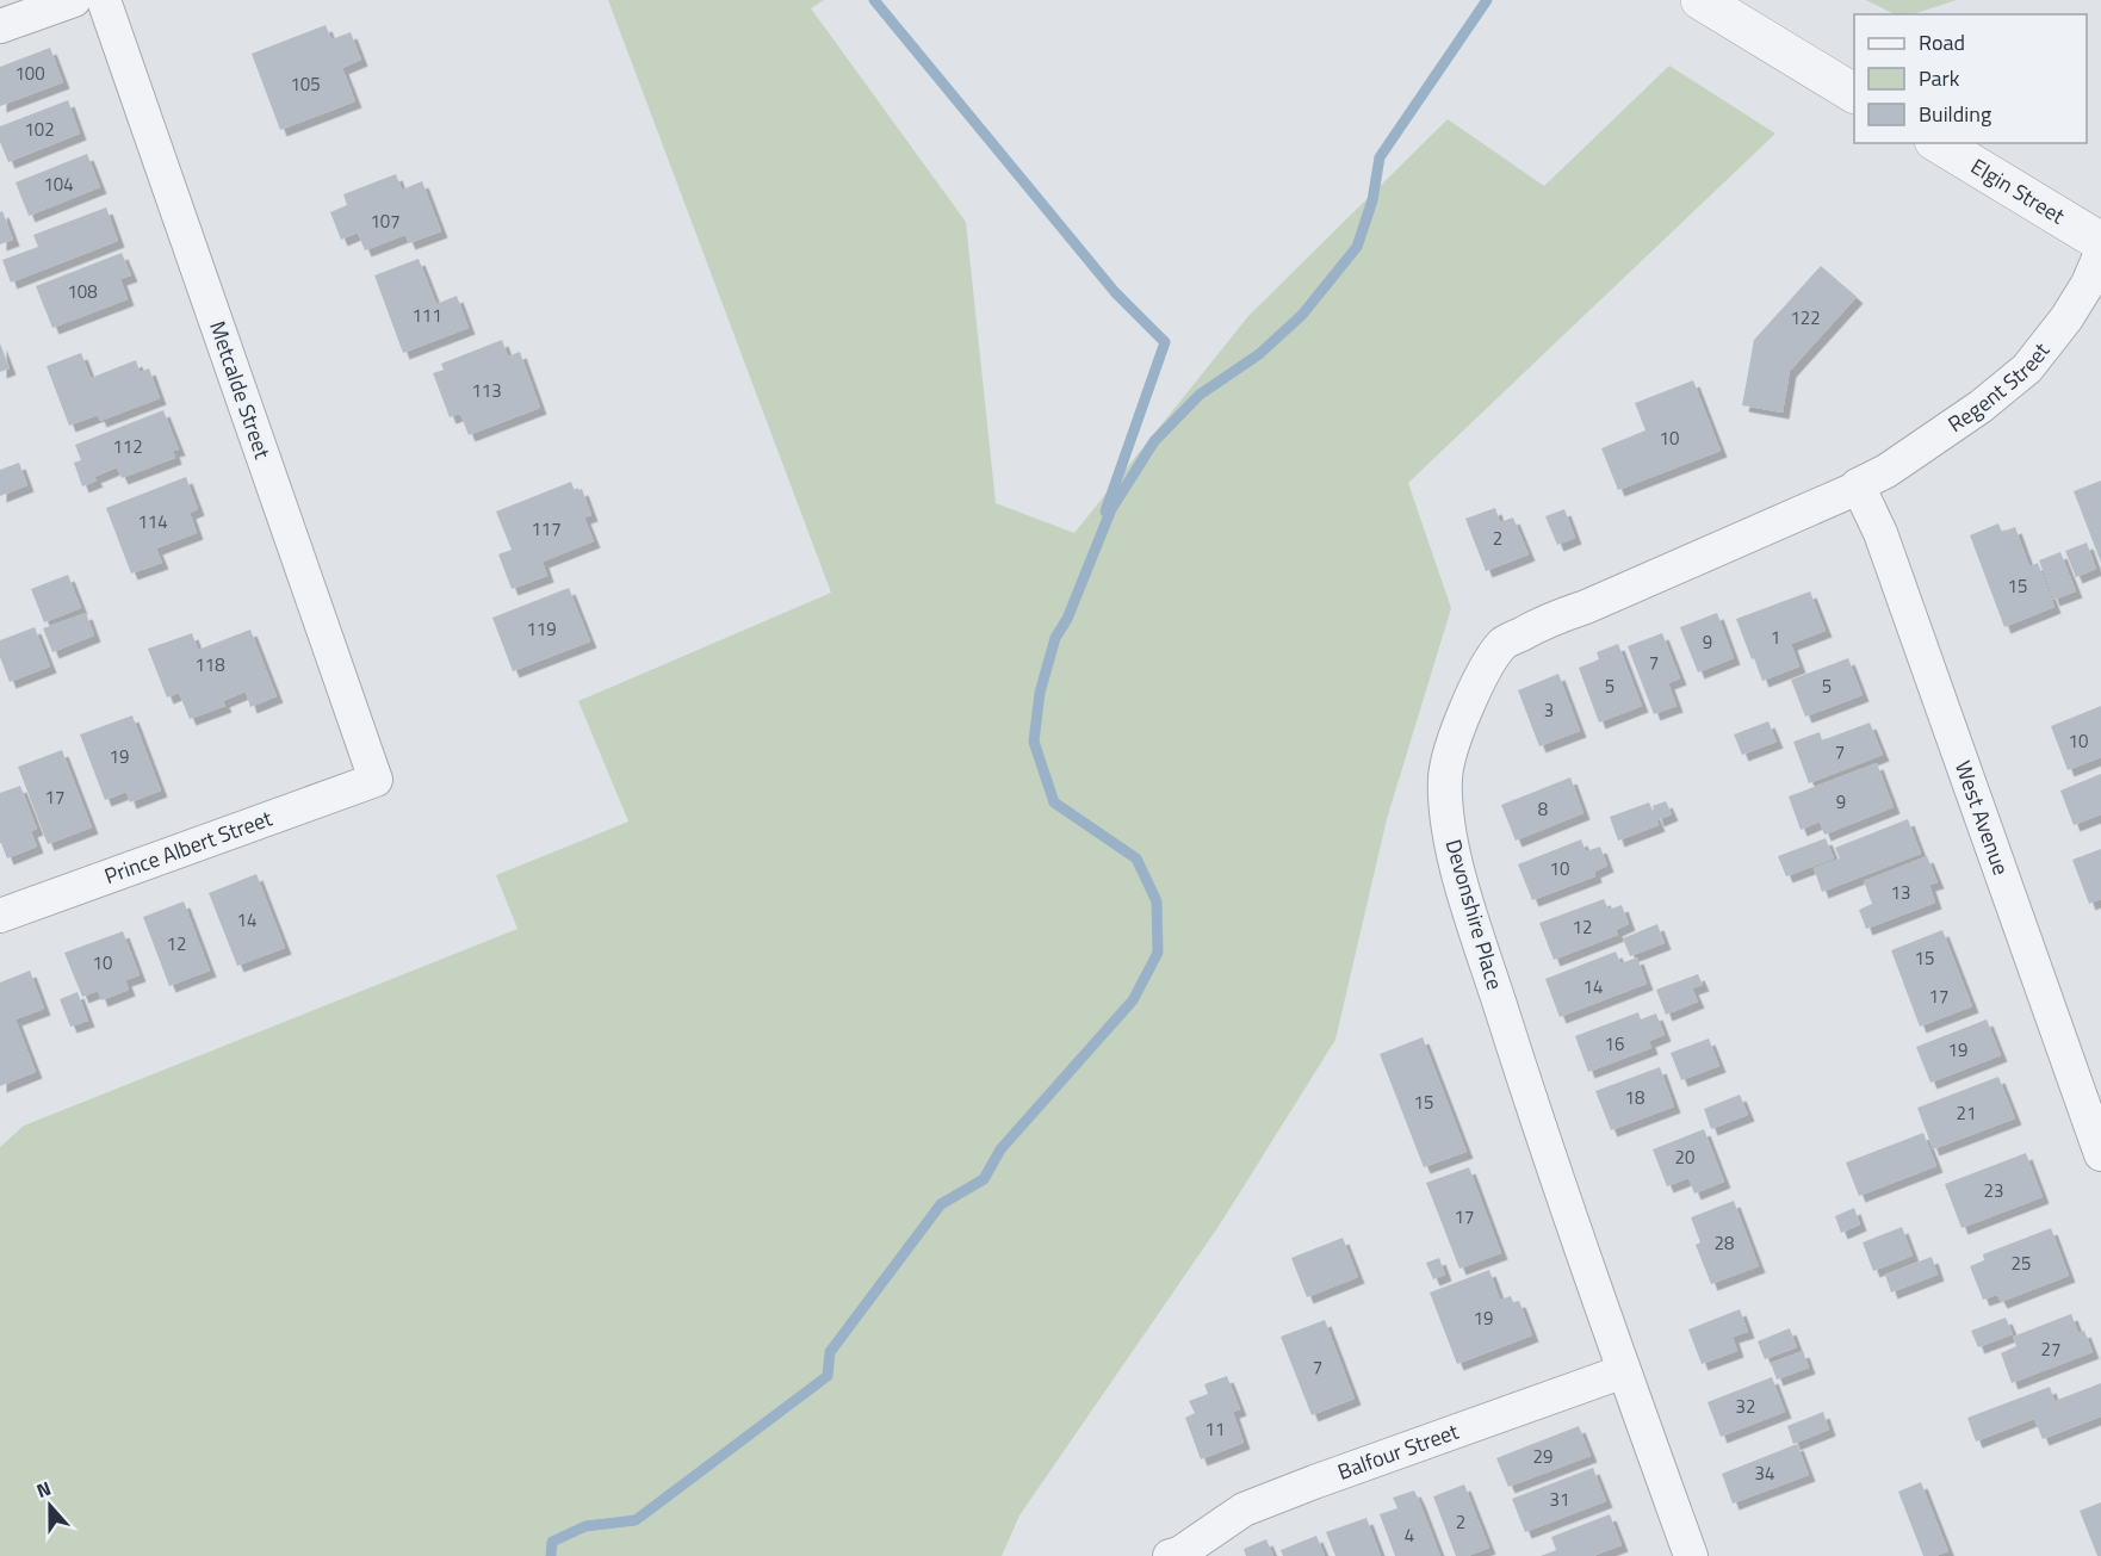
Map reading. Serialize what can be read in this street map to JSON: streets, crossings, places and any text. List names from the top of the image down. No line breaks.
{"streets":{"street":["Elgin Street","Regent Street","Metcalde Street","West Avenue","Prince Albert Street","Devonshire Place","Balfour Street"]},"crossings":[["Regent Street","West Avenue"],["Regent Street","Devonshire Place"],["Metcalde Street","Prince Albert Street"],["West Avenue","Devonshire Place"],["Devonshire Place","Balfour Street"]],"house_numbers":["100","105","102","104","107","108","111","122","113","10","112","114","117","2","15","119","1","9","7","118","5","5","3","10","7","19","17","9","8","10","13","14","12","12","15","10","14","17","16","19","18","15","21","20","23","17","28","25","19","27","7","32","11","29","34","31","2","4"],"legend":["Road","Park","Building"],"north":"top"}
